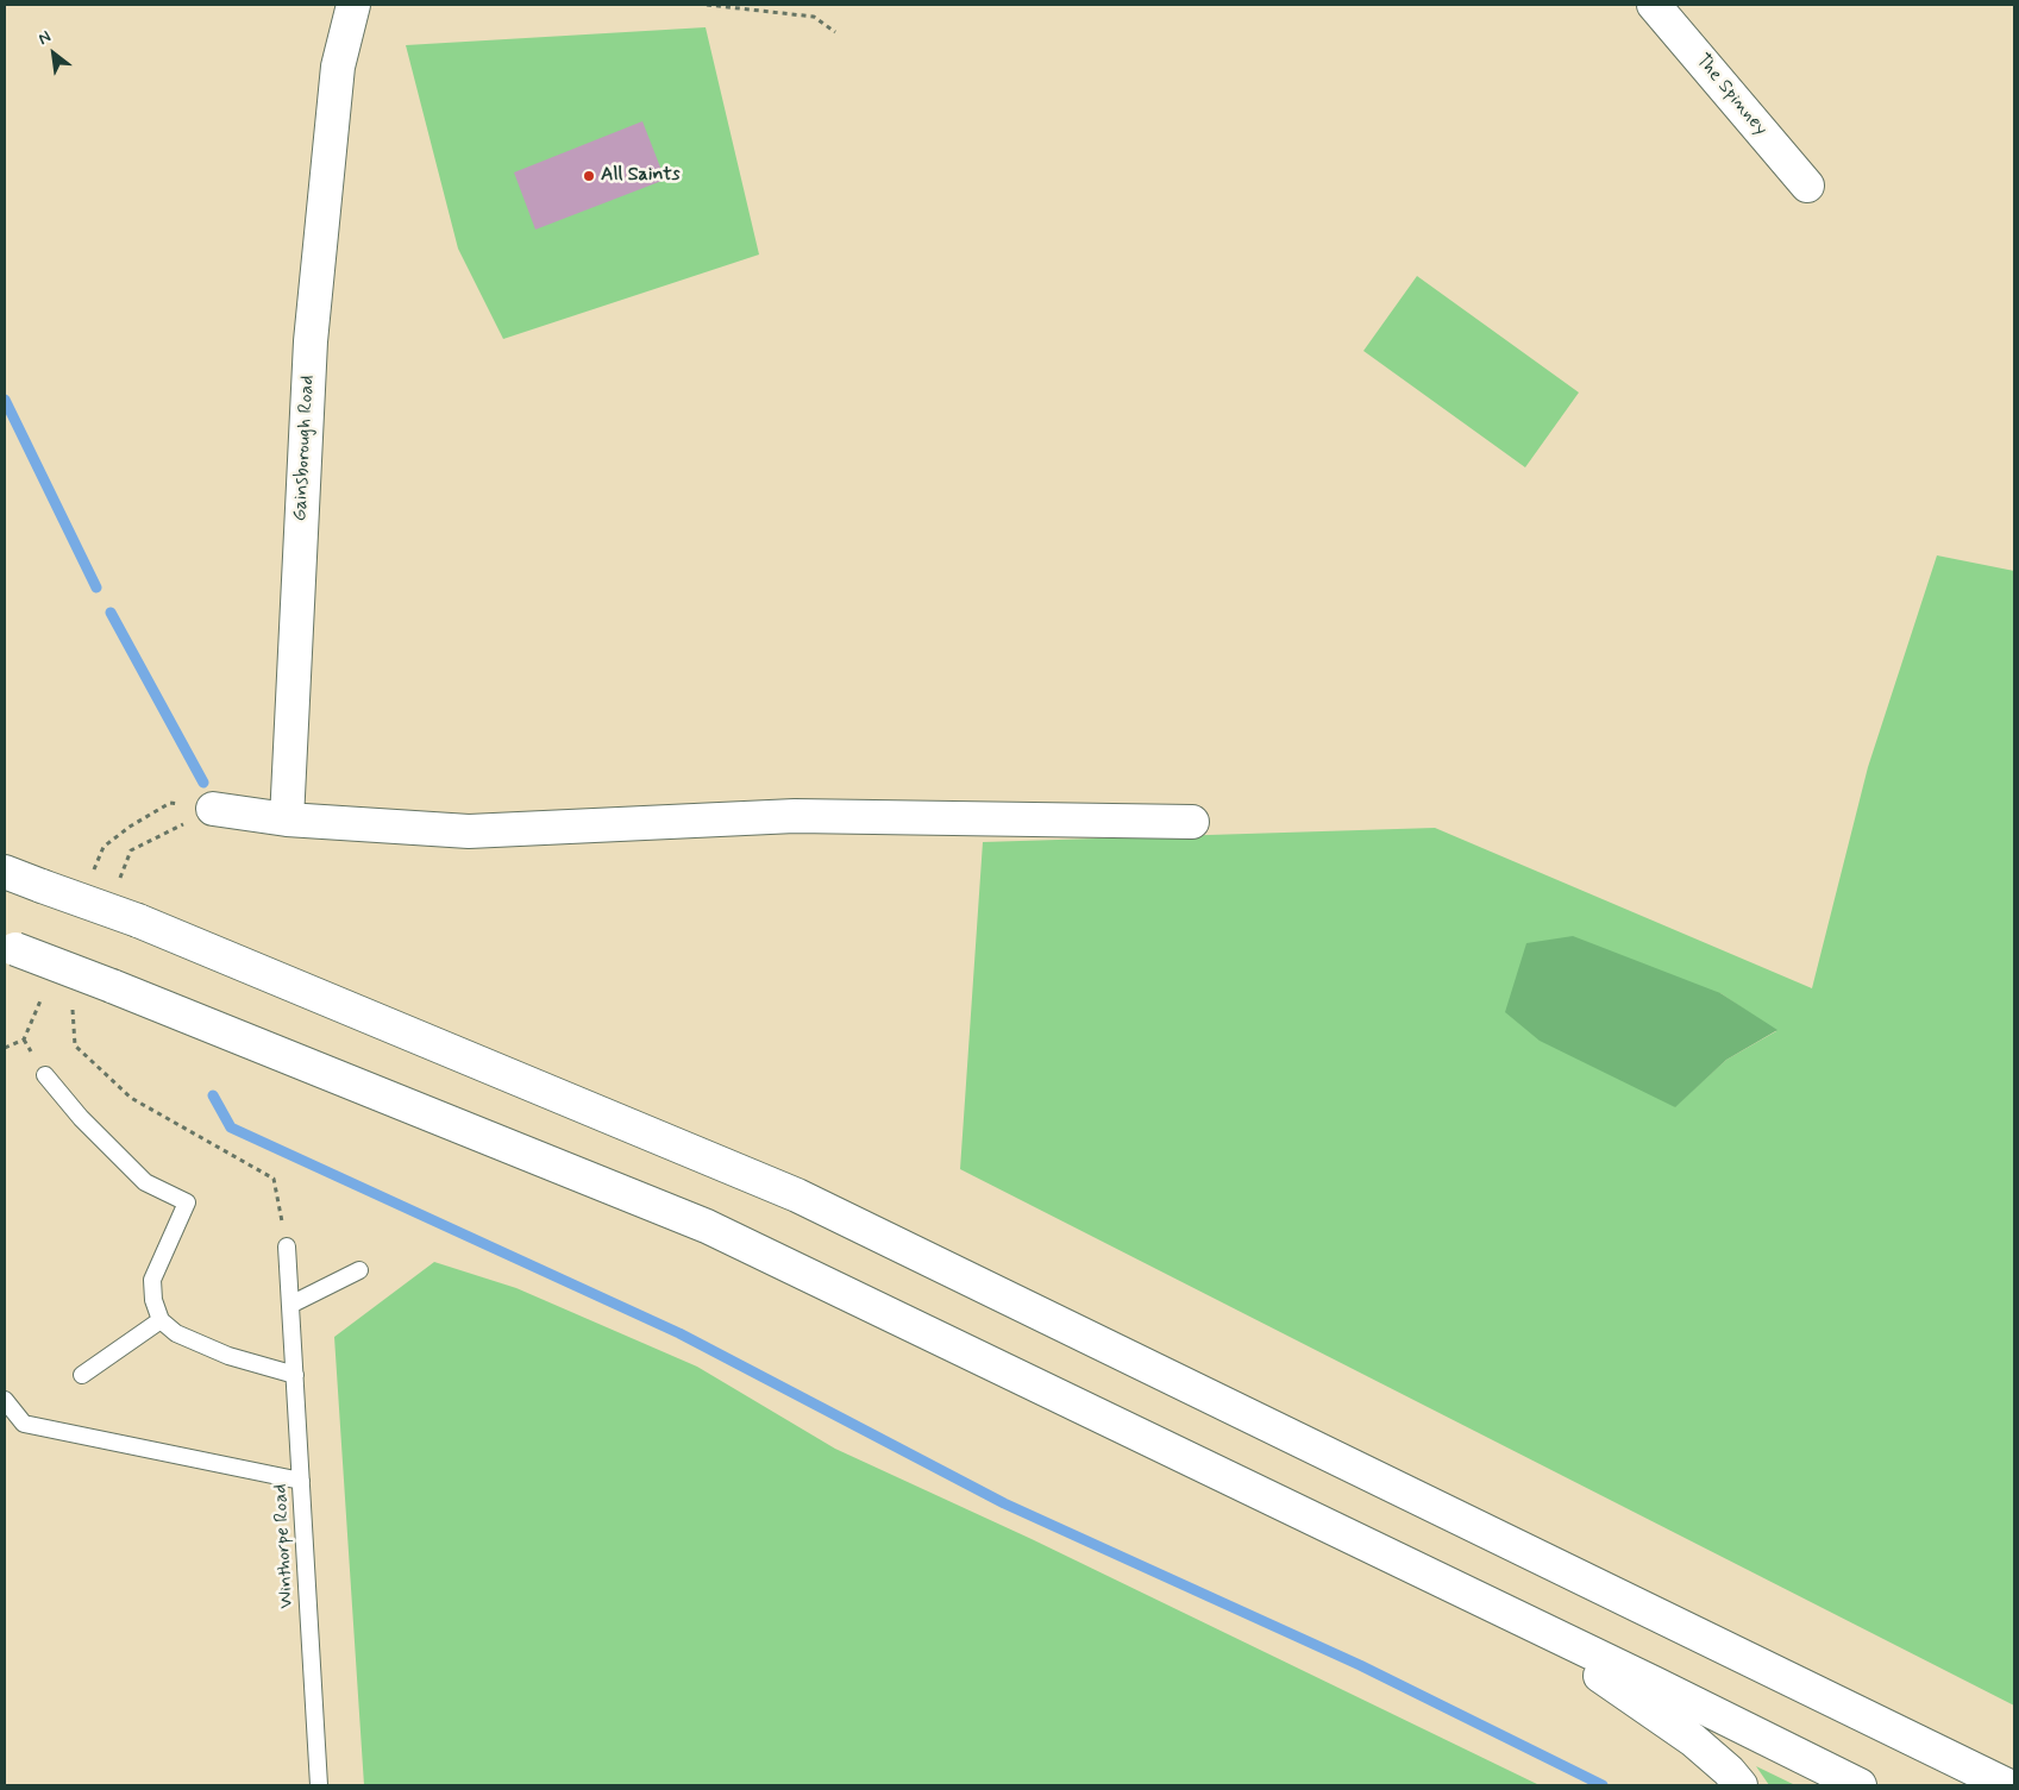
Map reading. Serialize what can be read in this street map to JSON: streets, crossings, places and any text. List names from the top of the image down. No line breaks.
{"streets":{"main road":["The Spinney","Gainsborough Road"],"lane":["Winthorpe Road"]},"places":["All Saints"],"north":"top left"}
